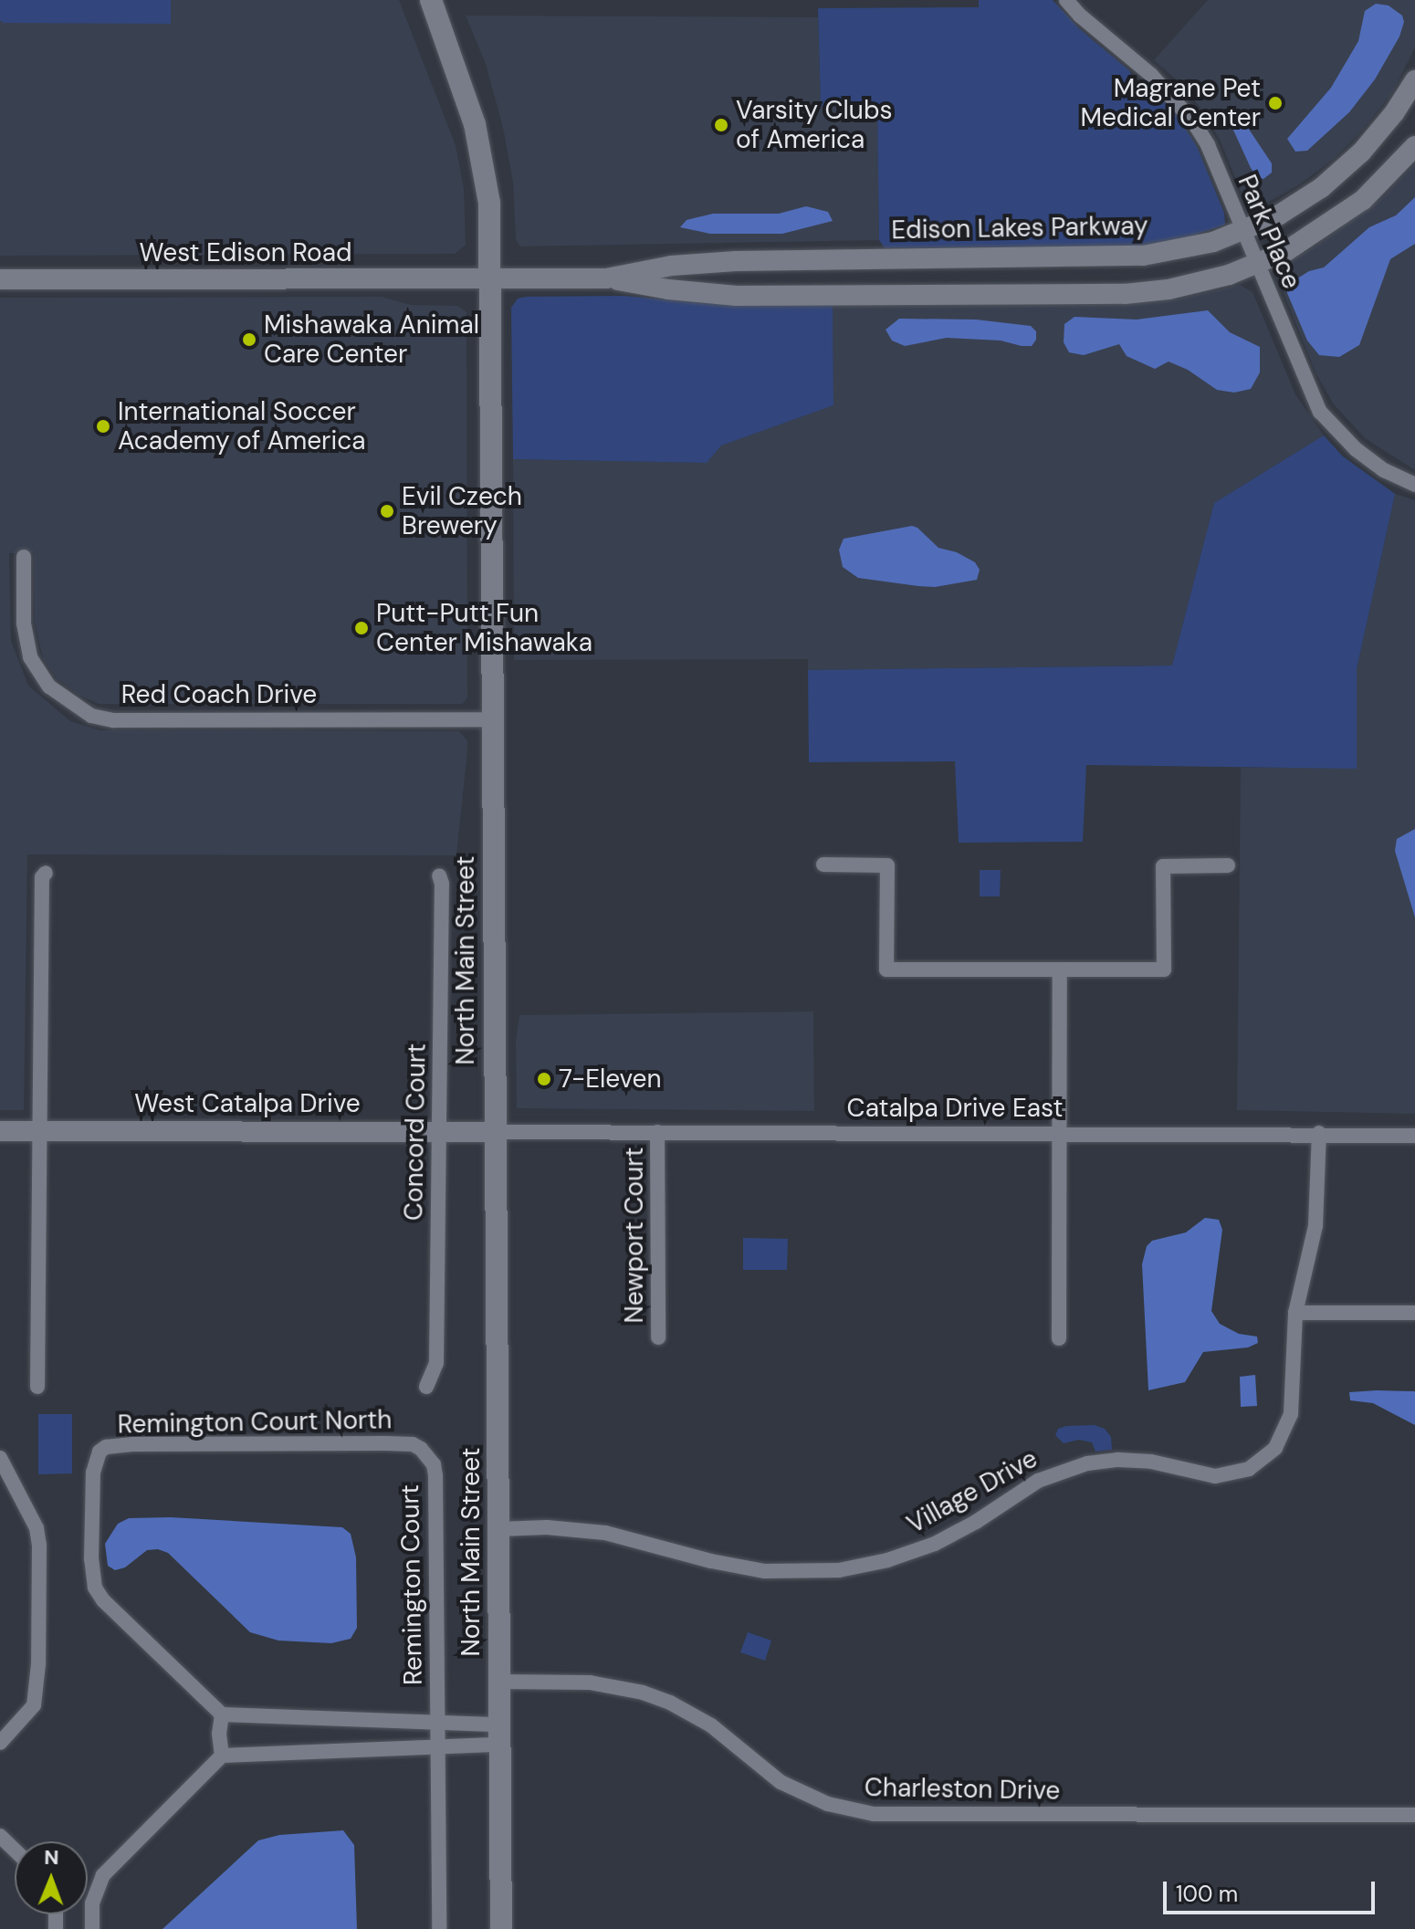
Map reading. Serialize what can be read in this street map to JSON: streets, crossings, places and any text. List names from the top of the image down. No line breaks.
{"streets":{"main road":["North Main Street"],"street":["Edison Lakes Parkway","Park Place","West Edison Road","Red Coach Drive","West Catalpa Drive","Catalpa Drive East","Concord Court","Newport Court","Remington Court North","Village Drive","Remington Court","Charleston Drive"]},"crossings":[["Edison Lakes Parkway","Park Place"],["Edison Lakes Parkway","West Edison Road"],["Edison Lakes Parkway","North Main Street"],["West Edison Road","North Main Street"],["Red Coach Drive","North Main Street"],["North Main Street","West Catalpa Drive"],["North Main Street","Catalpa Drive East"],["North Main Street","Village Drive"],["North Main Street","Charleston Drive"],["West Catalpa Drive","Catalpa Drive East"],["West Catalpa Drive","Concord Court"],["Catalpa Drive East","Newport Court"],["Catalpa Drive East","Village Drive"],["Remington Court North","Remington Court"]],"places":["Magrane Pet Medical Center","Varsity Clubs of America","Mishawaka Animal Care Center","International Soccer Academy of America","Evil Czech Brewery","Putt-Putt Fun Center Mishawaka","7-Eleven"],"scale_bar":"100 m","north":"top"}
